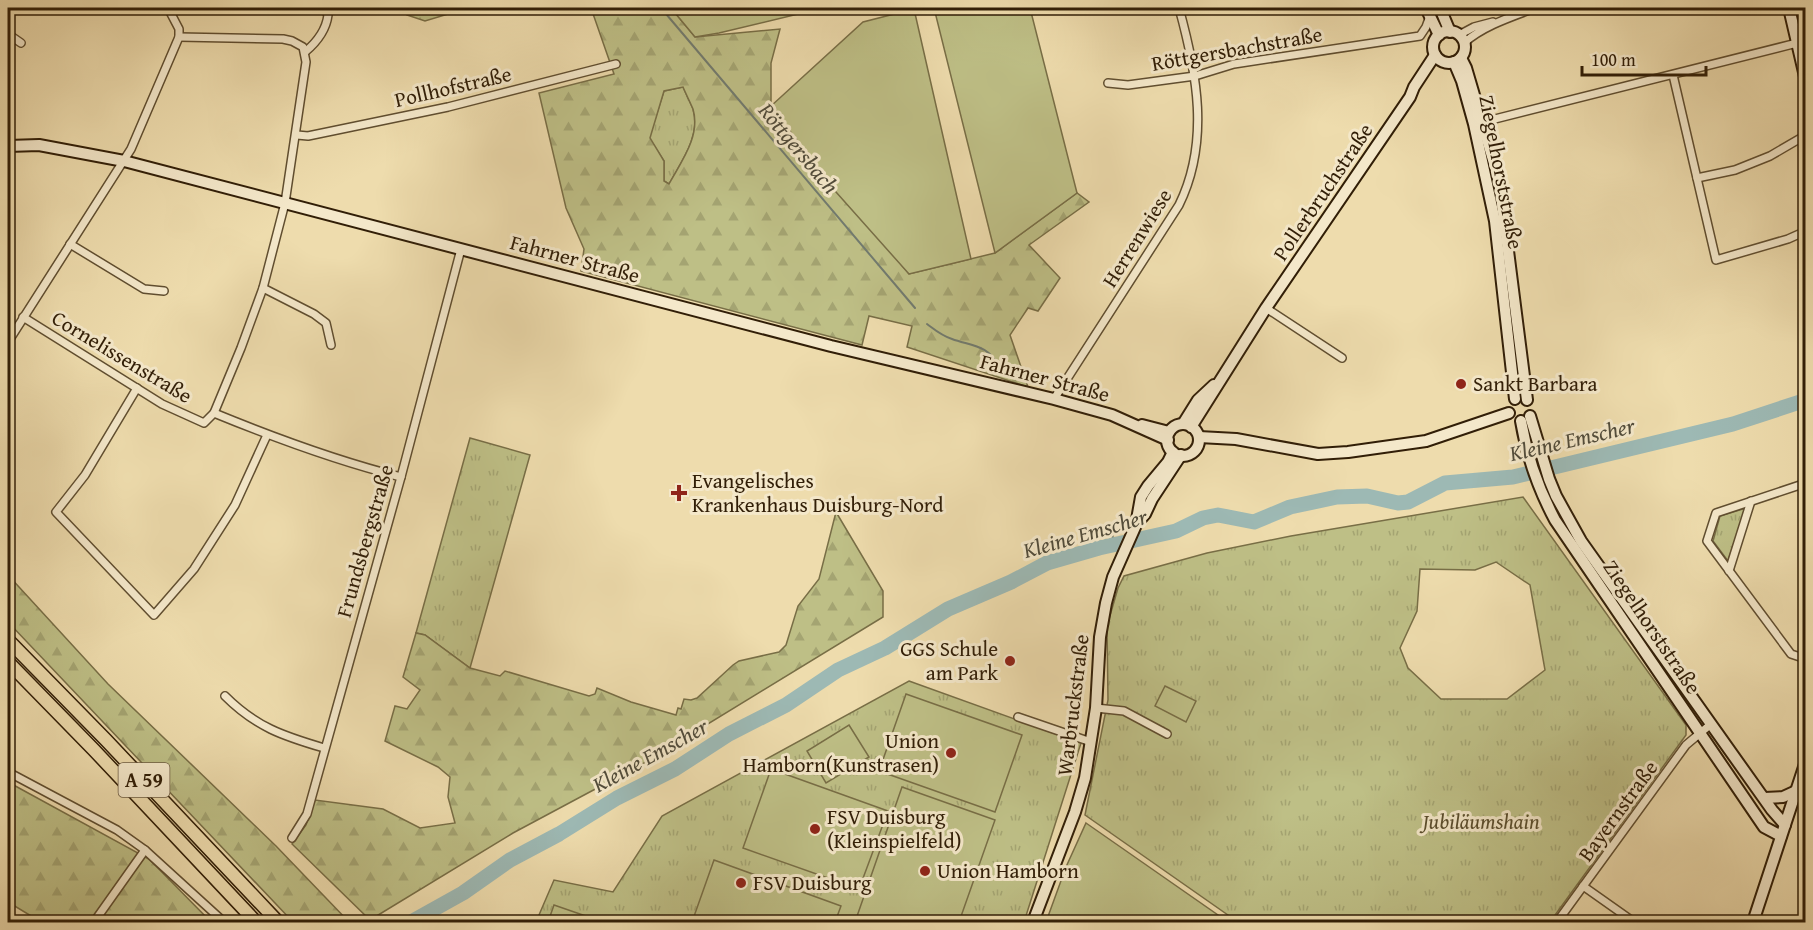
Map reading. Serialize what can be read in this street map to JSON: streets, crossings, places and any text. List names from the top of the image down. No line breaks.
{"streets":{"highway":["A 59"],"street":["Röttgersbachstraße","Pollhofstraße","Ziegelhorststraße","Pollerbruchstraße","Herrenwiese","Fahrner Straße","Cornelissenstraße","Frundsbergstraße","Warbruckstraße","Bayernstraße"]},"crossings":[["Röttgersbachstraße","Herrenwiese"],["Ziegelhorststraße","Bayernstraße"],["Pollerbruchstraße","Fahrner Straße"],["Pollerbruchstraße","Warbruckstraße"],["Herrenwiese","Fahrner Straße"],["Fahrner Straße","Frundsbergstraße"],["Fahrner Straße","Warbruckstraße"],["Cornelissenstraße","Frundsbergstraße"]],"water":["Röttgersbach","Kleine Emscher"],"parks":["Jubiläumshain"],"places":{"other":["Sankt Barbara","GGS Schule am Park","Union Hamborn(Kunstrasen)","FSV Duisburg (Kleinspielfeld)","Union Hamborn","FSV Duisburg"],"health":["Evangelisches Krankenhaus Duisburg-Nord"]},"scale_bar":"100 m"}
